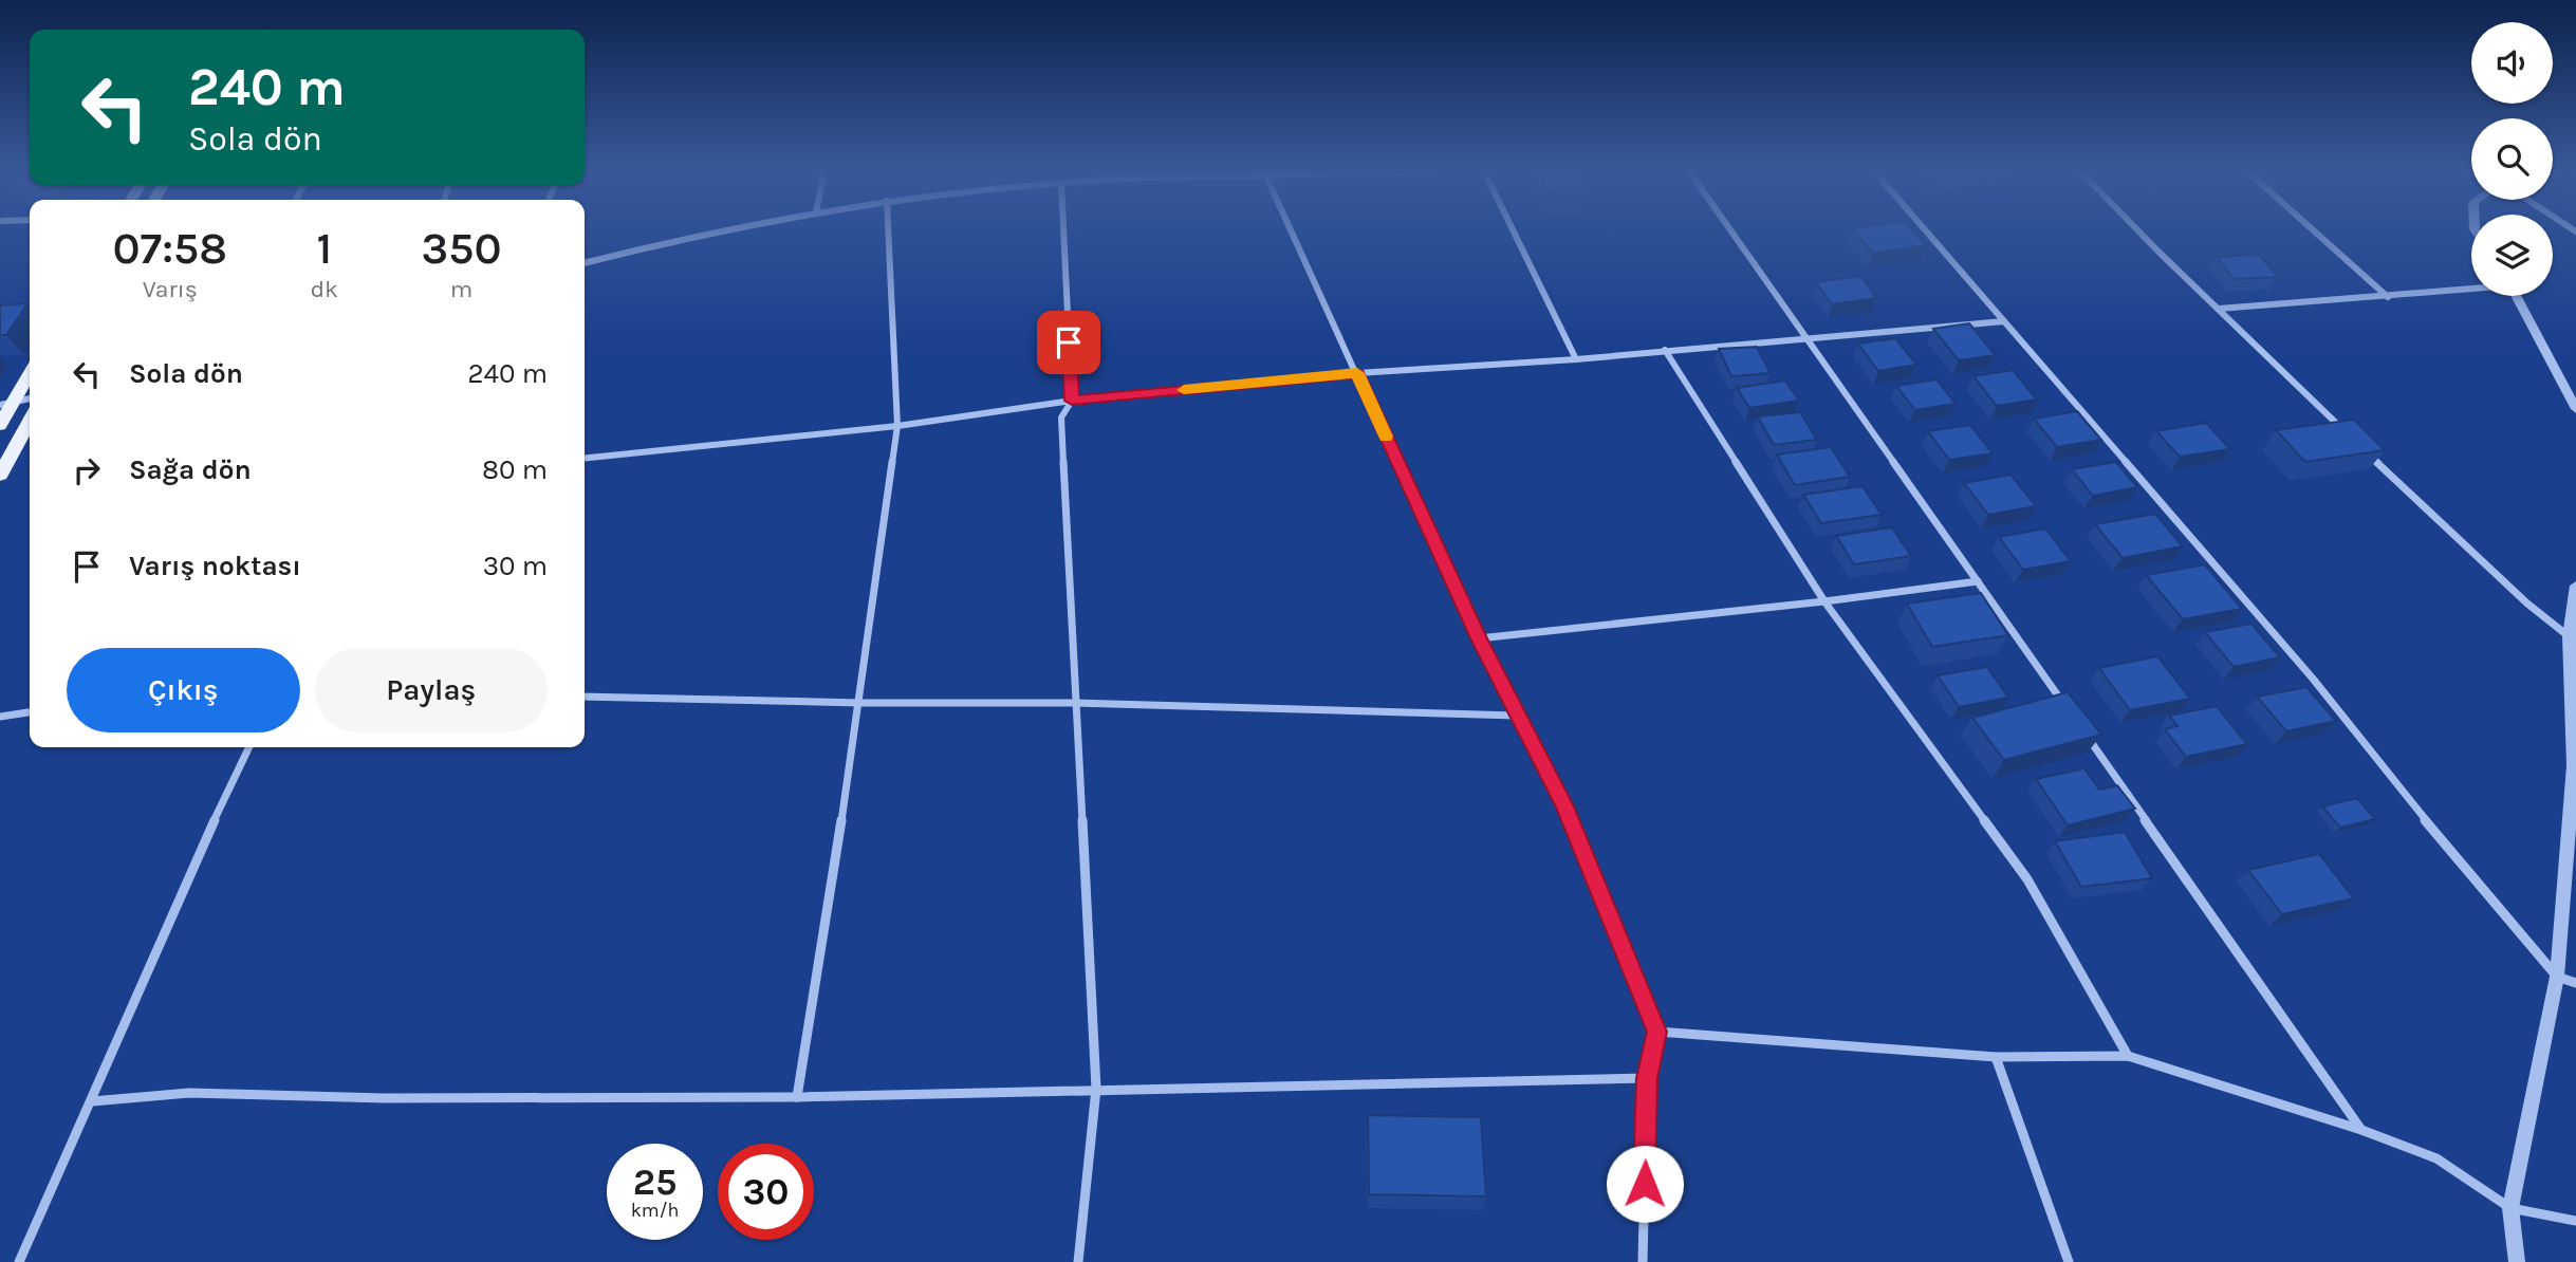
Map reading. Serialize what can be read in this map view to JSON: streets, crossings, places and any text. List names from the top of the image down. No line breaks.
{"page":{"turn":["240 m","Sola dön"],"eta":["07:58","Varış","1","dk","350","m"],"list":[{"name":"Sola dön","value":"240 m"},{"name":"Sağa dön","value":"80 m"},{"name":"Varış noktası","value":"30 m"}],"buttons":["Çıkış","Paylaş"],"speed":"25 km/h","limit":"30"}}
